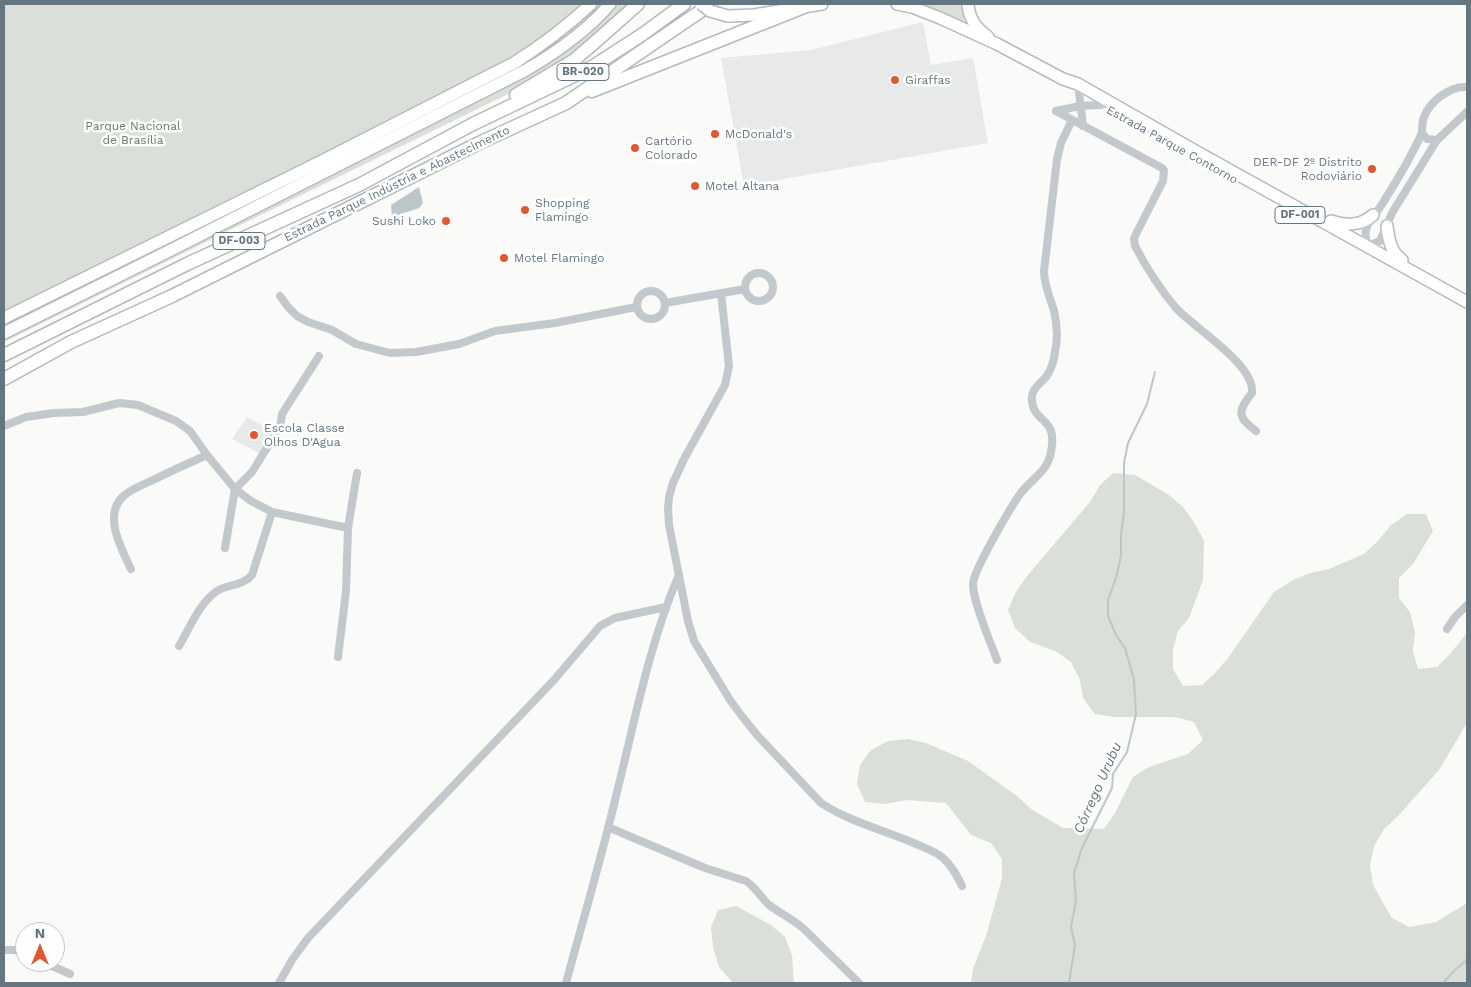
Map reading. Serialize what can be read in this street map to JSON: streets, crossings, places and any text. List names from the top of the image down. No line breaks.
{"streets":{"highway":["BR-020","Estrada Parque Indústria e Abastecimento","DF-003"],"main road":["Estrada Parque Contorno","DF-001"]},"crossings":[["BR-020","Estrada Parque Indústria e Abastecimento"]],"water":["Córrego Urubu"],"parks":["Parque Nacional de Brasília"],"places":["Giraffas","McDonald's","Cartório Colorado","DER-DF 2º Distrito Rodoviário","Motel Altana","Shopping Flamingo","Sushi Loko","Motel Flamingo","Escola Classe Olhos D'Agua"],"north":"top"}
